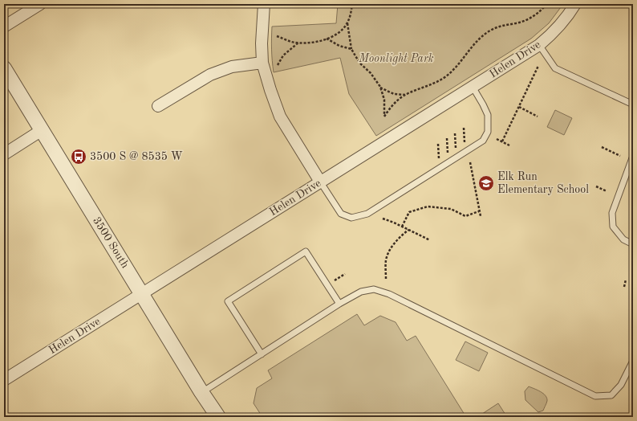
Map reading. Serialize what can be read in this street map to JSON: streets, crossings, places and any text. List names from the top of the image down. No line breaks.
{"streets":{"street":["Helen Drive","3500 South"]},"crossings":[["Helen Drive","3500 South"]],"parks":["Moonlight Park"],"places":{"bus stop":["3500 S @ 8535 W"],"school or university":["Elk Run Elementary School"]}}
